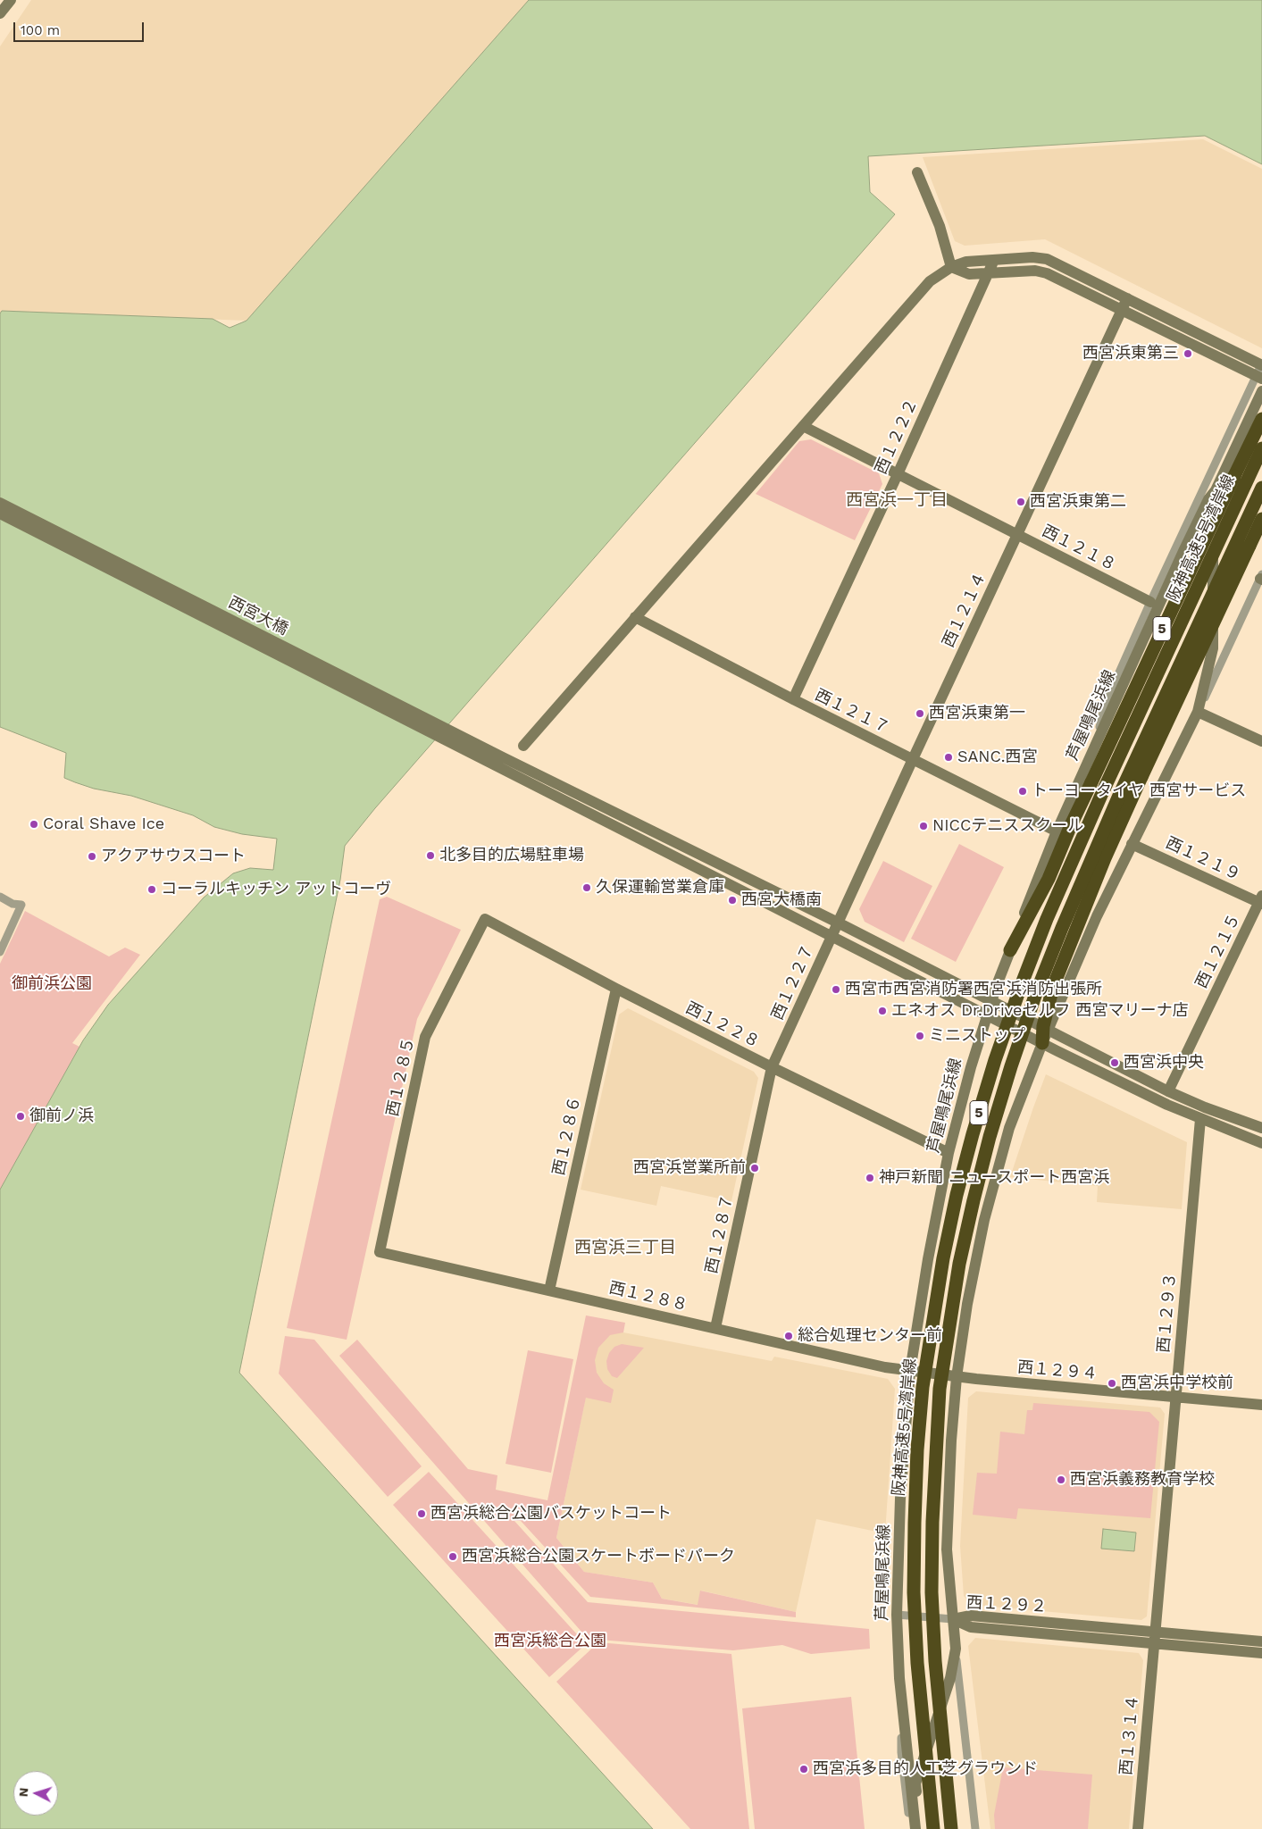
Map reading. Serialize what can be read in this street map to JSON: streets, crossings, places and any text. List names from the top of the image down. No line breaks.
{"streets":{"highway":["阪神高速5号湾岸線","5"],"street":["西１２２２","西１２１８","西１２１４","西宮大橋","西１２１７","芦屋鳴尾浜線","西１２１９","西１２１５","西１２２７","西１２２８","西１２８５","西１２８６","西１２８７","西１２８８","西１２９３","西１２９４","西１２９２","西１３１４"]},"crossings":[["西１２２２","西１２１８"],["西１２２２","西１２１７"],["西１２１８","西１２１４"],["西１２１４","西１２１７"],["西１２１４","西１２２７"],["5","芦屋鳴尾浜線"],["西１２１７","芦屋鳴尾浜線"],["芦屋鳴尾浜線","西１２１９"],["芦屋鳴尾浜線","西１２２８"],["芦屋鳴尾浜線","西１２８８"],["芦屋鳴尾浜線","西１２９４"],["西１２１９","西１２１５"],["西１２２７","西１２２８"],["西１２２７","西１２８７"],["西１２２８","西１２８５"],["西１２２８","西１２８６"],["西１２２８","西１２８７"],["西１２８５","西１２８８"],["西１２８６","西１２８８"],["西１２８７","西１２８８"],["西１２８８","西１２９４"],["西１２９３","西１２９４"],["西１２９３","西１２９２"],["西１２９３","西１３１４"],["西１２９２","西１３１４"]],"districts":["西宮浜一丁目","西宮浜三丁目"],"parks":["御前浜公園","西宮浜総合公園"],"places":["西宮浜東第三","西宮浜東第二","西宮浜東第一","SANC.西宮","トーヨータイヤ 西宮サービス","Coral Shave Ice","NICCテニススクール","北多目的広場駐車場","アクアサウスコート","久保運輸営業倉庫","コーラルキッチン アットコーヴ","西宮大橋南","西宮市西宮消防署西宮浜消防出張所","エネオス Dr.Driveセルフ 西宮マリーナ店","ミニストップ","西宮浜中央","御前ノ浜","西宮浜営業所前","神戸新聞 ニュースポート西宮浜","総合処理センター前","西宮浜中学校前","西宮浜義務教育学校","西宮浜総合公園バスケットコート","西宮浜総合公園スケートボードパーク","西宮浜多目的人工芝グラウンド"],"scale_bar":"100 m","north":"left"}
